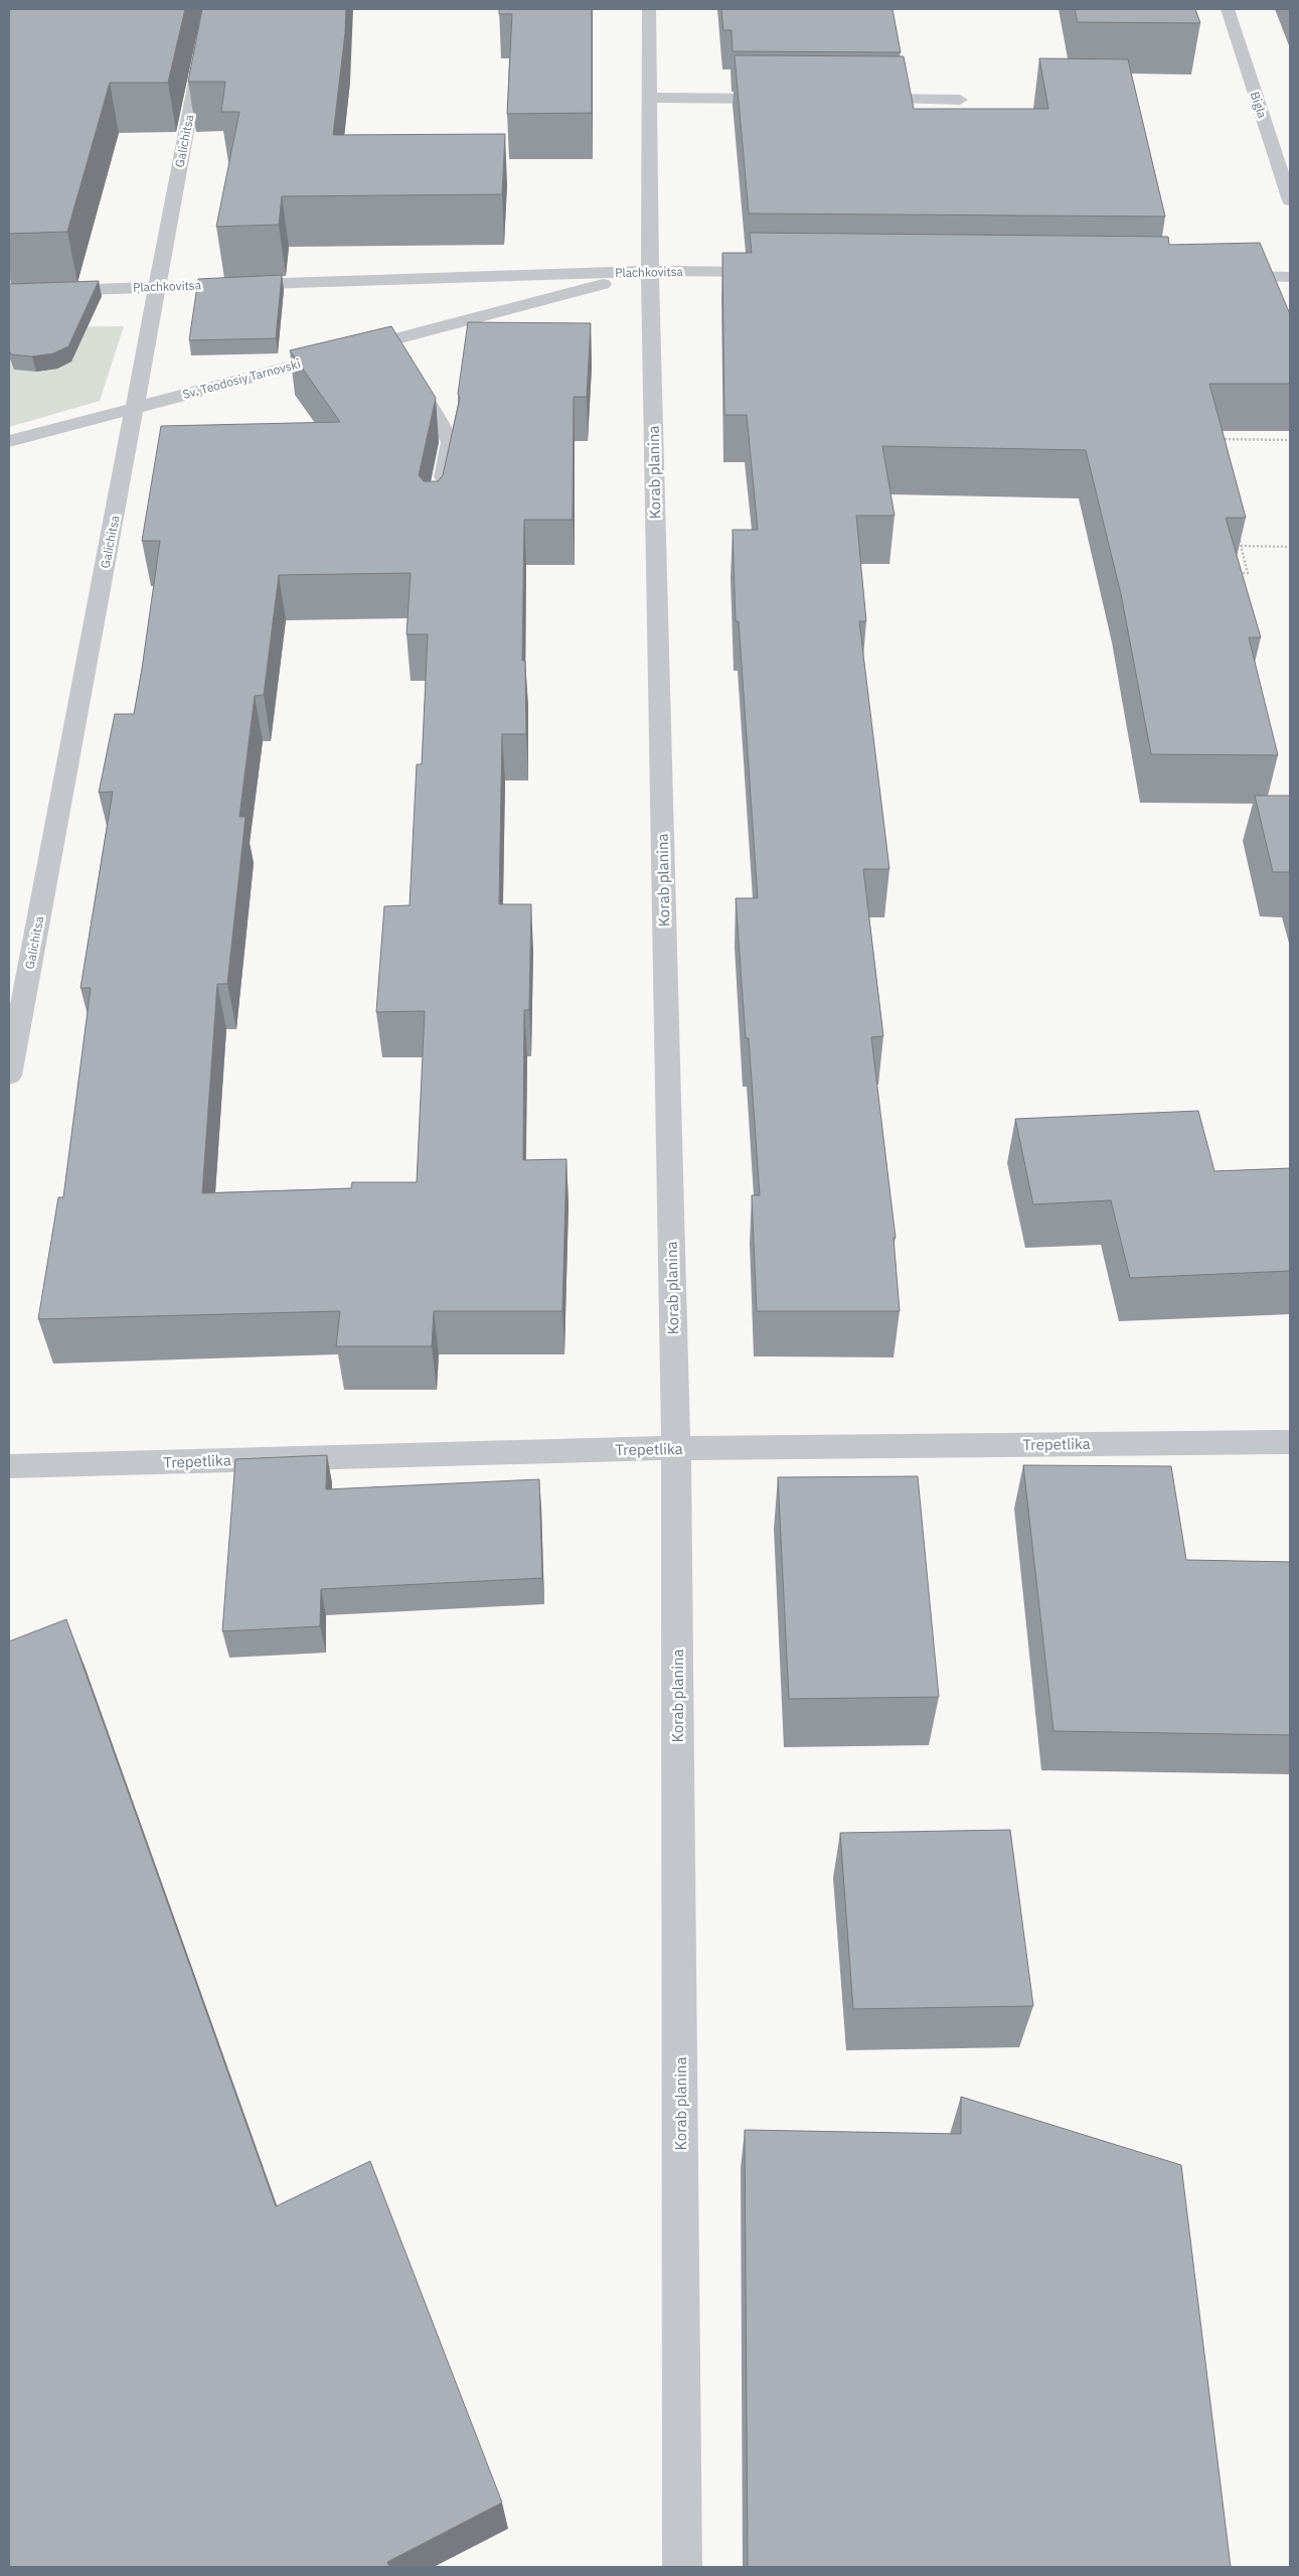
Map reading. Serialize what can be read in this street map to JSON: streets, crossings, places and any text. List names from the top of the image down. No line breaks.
{"streets":{"street":["Bigla","Galichitsa","Plachkovitsa","Sv. Teodosiy Tarnovski","Korab planina","Trepetlika"]},"crossings":[["Galichitsa","Plachkovitsa"],["Galichitsa","Sv. Teodosiy Tarnovski"],["Plachkovitsa","Sv. Teodosiy Tarnovski"],["Plachkovitsa","Korab planina"],["Sv. Teodosiy Tarnovski","Korab planina"],["Korab planina","Trepetlika"]]}
